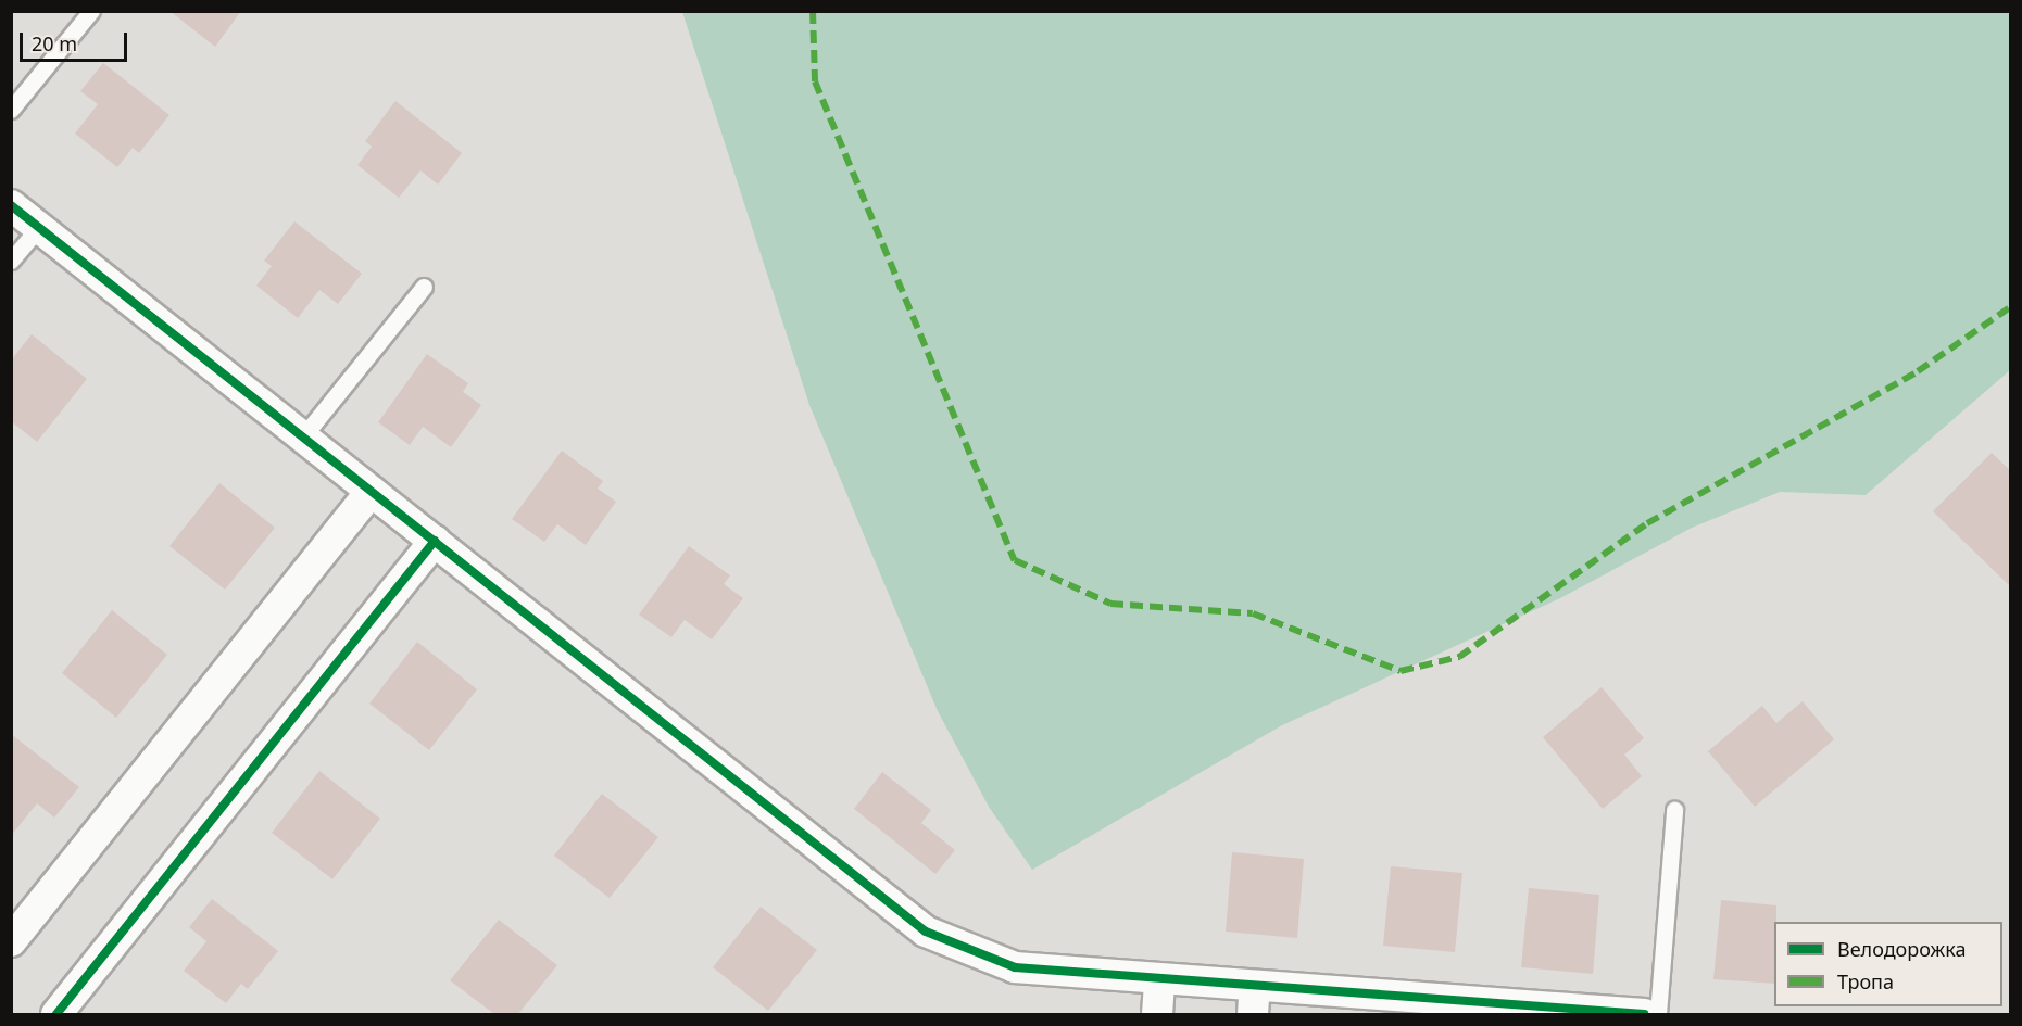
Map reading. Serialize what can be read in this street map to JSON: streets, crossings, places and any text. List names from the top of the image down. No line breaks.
{"legend":["Велодорожка","Тропа"],"scale_bar":"20 m"}
